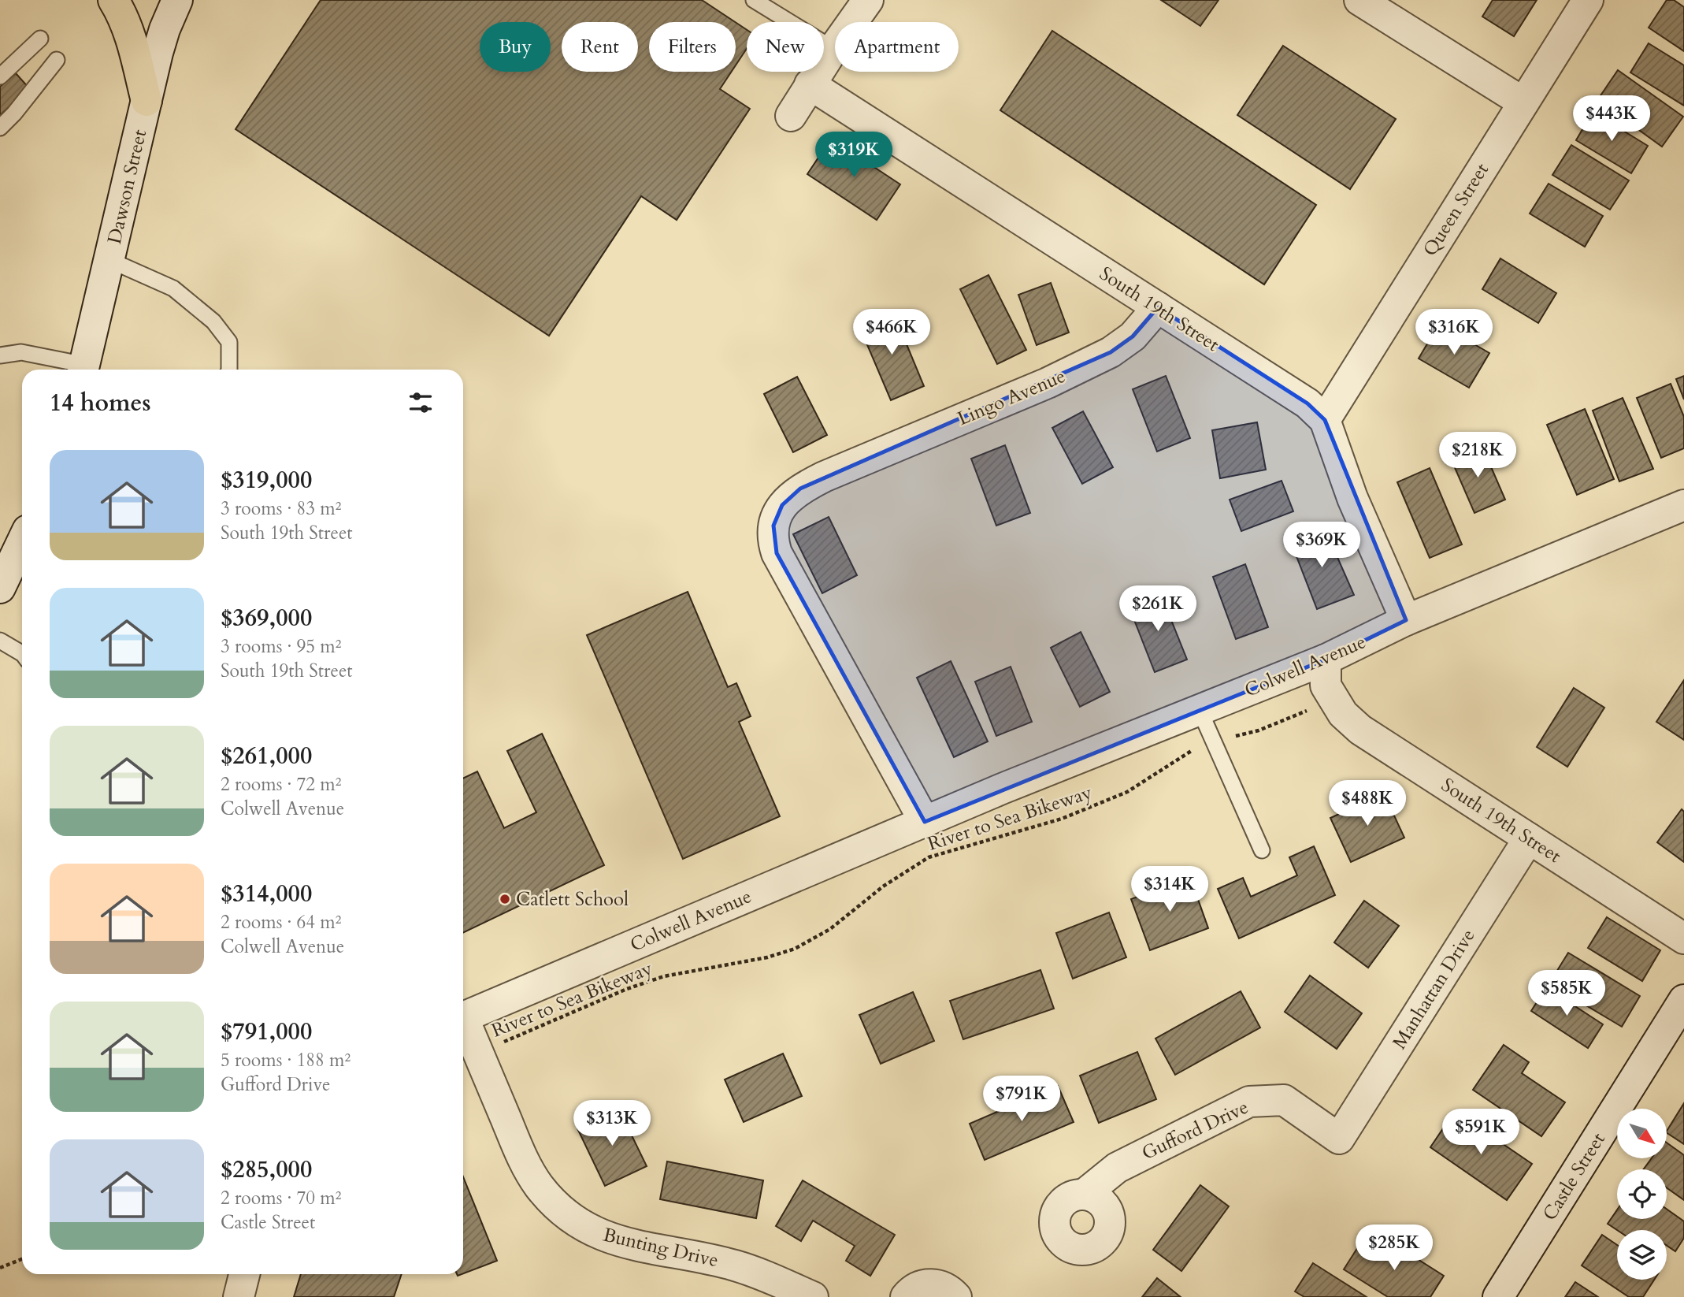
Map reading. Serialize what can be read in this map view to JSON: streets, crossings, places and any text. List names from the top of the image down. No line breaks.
{"streets":{"street":["Dawson Street","Queen Street","South 19th Street","Lingo Avenue","Colwell Avenue","Manhattan Drive","Gufford Drive","Castle Street","Bunting Drive"],"path":["River to Sea Bikeway"]},"crossings":[["Queen Street","South 19th Street"],["South 19th Street","Lingo Avenue"],["South 19th Street","Colwell Avenue"],["South 19th Street","Manhattan Drive"],["Lingo Avenue","Colwell Avenue"],["River to Sea Bikeway","Bunting Drive"],["Manhattan Drive","Gufford Drive"]],"places":["Catlett School"],"north":"bottom right","page":{"chip":["Buy","Rent","Filters","New","Apartment"],"price":["$443K","$319K","$466K","$316K","$218K","$369K","$261K","$488K","$314K","$585K","$791K","$313K","$591K","$285K"],"heading":"14 homes","list":[{"name":"$319,000","note":"3 rooms · 83 m² · South 19th Street"},{"name":"$369,000","note":"3 rooms · 95 m² · South 19th Street"},{"name":"$261,000","note":"2 rooms · 72 m² · Colwell Avenue"},{"name":"$314,000","note":"2 rooms · 64 m² · Colwell Avenue"},{"name":"$791,000","note":"5 rooms · 188 m² · Gufford Drive"},{"name":"$285,000","note":"2 rooms · 70 m² · Castle Street"}]}}
